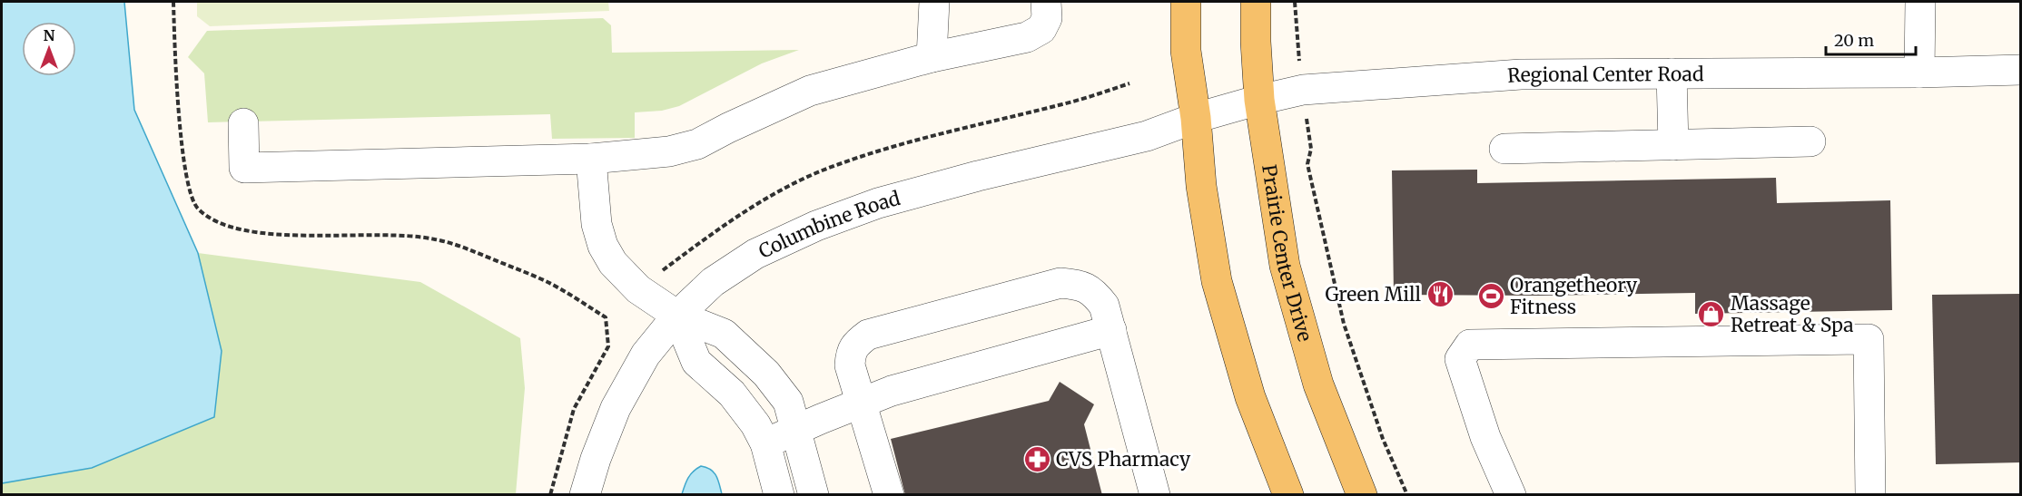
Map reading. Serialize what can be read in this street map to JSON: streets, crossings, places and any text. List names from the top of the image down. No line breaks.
{"streets":{"main road":["Prairie Center Drive"],"street":["Regional Center Road","Columbine Road"]},"crossings":[["Regional Center Road","Columbine Road"],["Regional Center Road","Prairie Center Drive"]],"places":{"restaurant":["Green Mill"],"sports":["Orangetheory Fitness"],"shop":["Massage Retreat & Spa"],"pharmacy":["CVS Pharmacy"]},"scale_bar":"20 m","north":"top"}
